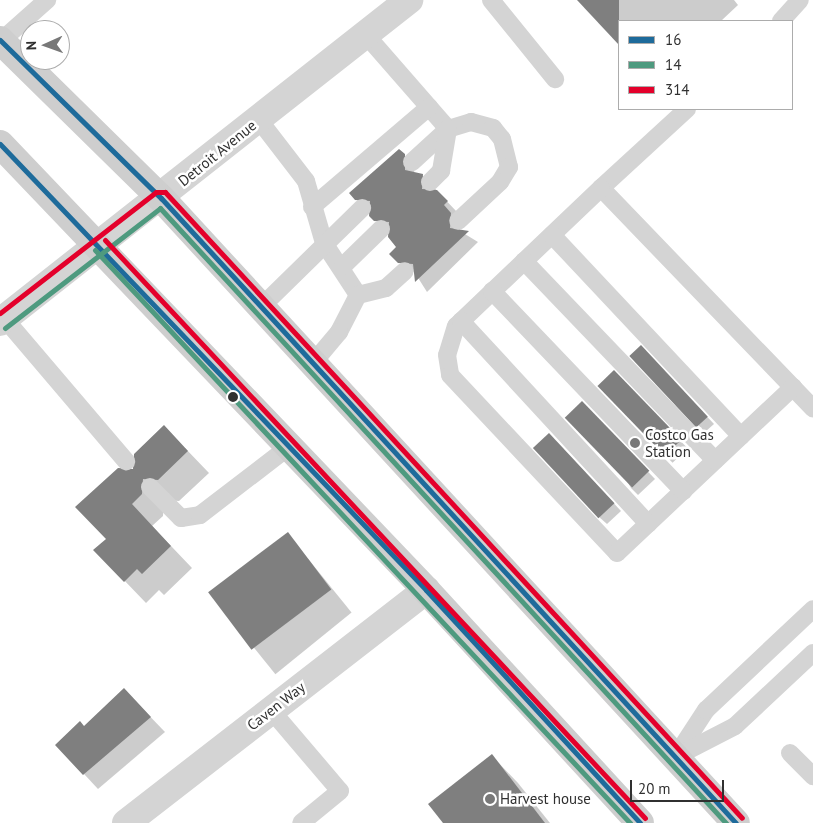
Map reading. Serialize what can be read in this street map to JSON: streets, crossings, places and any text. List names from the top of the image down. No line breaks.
{"streets":{"street":["Detroit Avenue","Caven Way"]},"places":["Costco Gas Station","Harvest house"],"lines":["transit line 16","transit line 314","transit line 14"],"legend":["16","14","314"],"scale_bar":"20 m","north":"left"}
